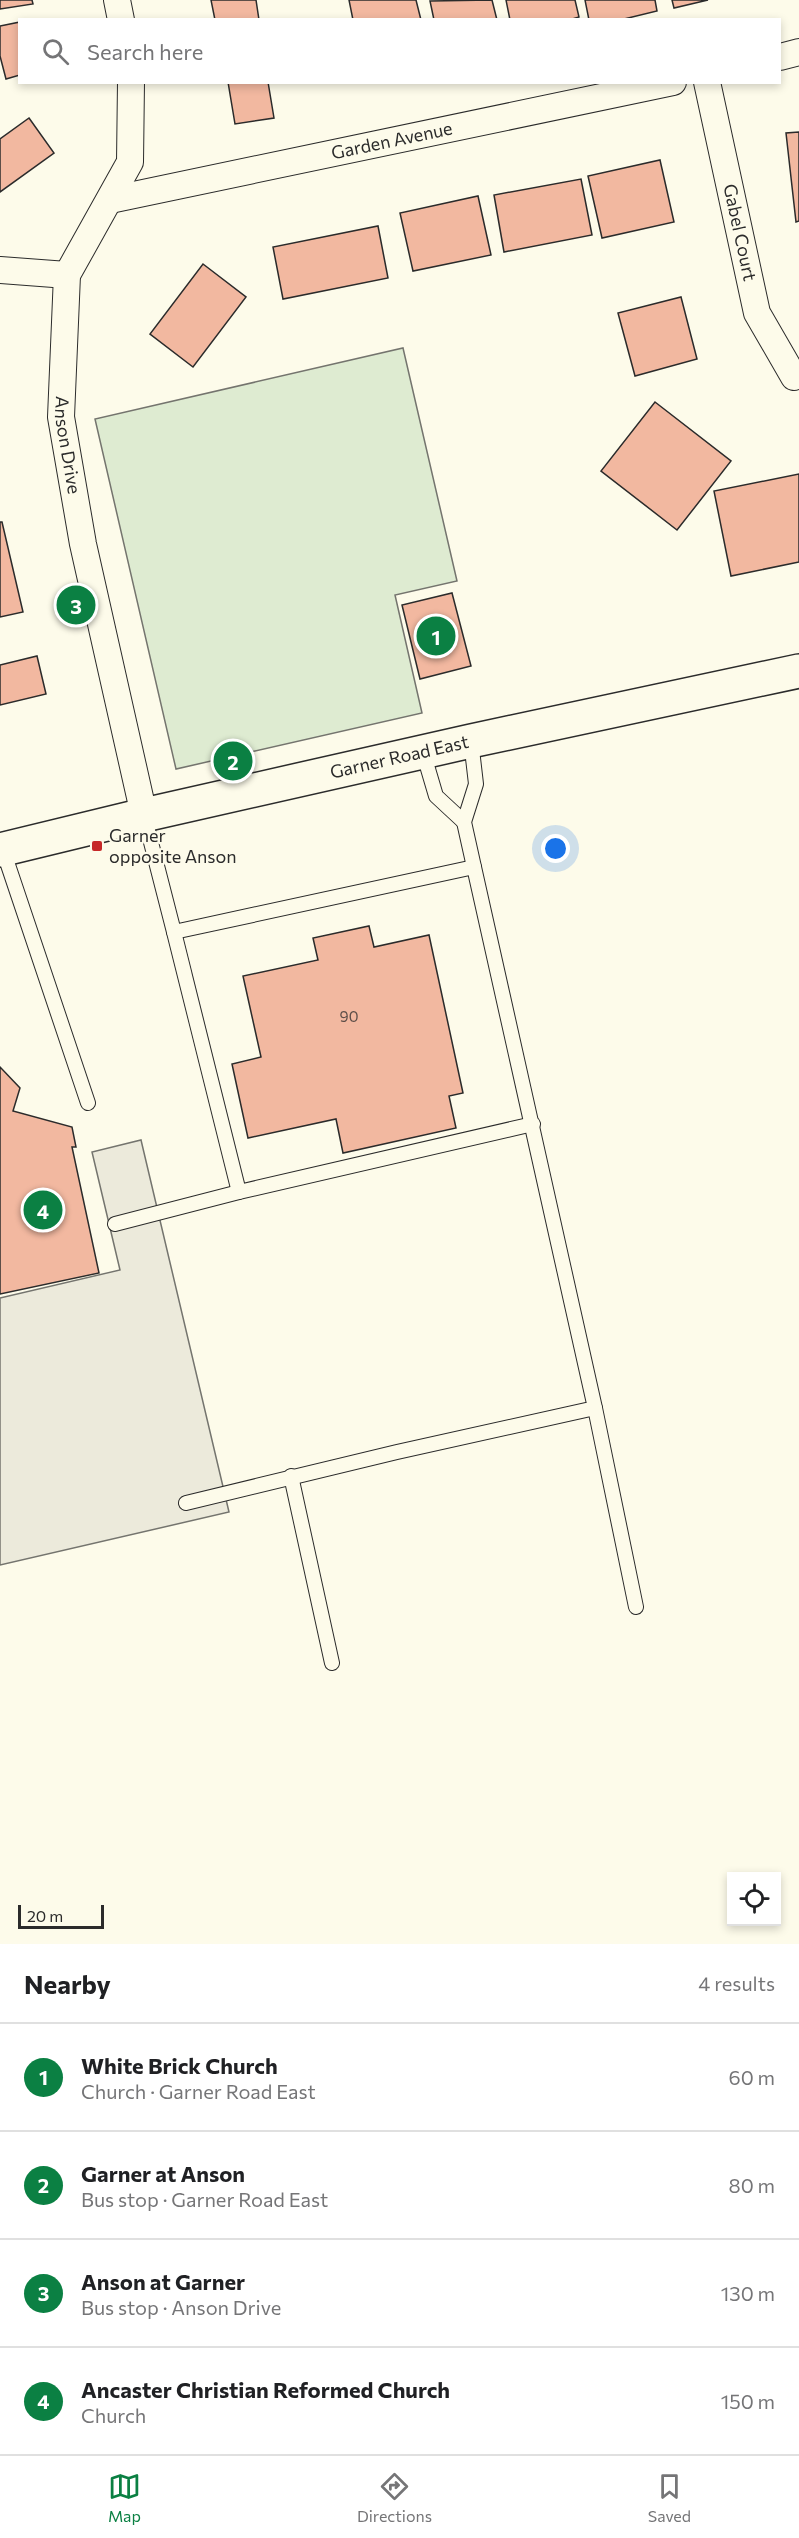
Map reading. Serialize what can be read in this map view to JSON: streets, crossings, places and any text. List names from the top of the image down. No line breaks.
{"streets":{"main road":["Garner Road East"],"street":["Garden Avenue","Gabel Court","Anson Drive"]},"crossings":[["Garden Avenue","Anson Drive"],["Anson Drive","Garner Road East"]],"places":{"transit":["Garner opposite Anson"]},"house_numbers":["90"],"scale_bar":"20 m","page":{"search":"Search here","pins":["3","1","2","4"],"scale":"20 m","heading":["Nearby","4 results"],"list":[{"mark":"1","name":"White Brick Church","note":"Church · Garner Road East","value":"60 m"},{"mark":"2","name":"Garner at Anson","note":"Bus stop · Garner Road East","value":"80 m"},{"mark":"3","name":"Anson at Garner","note":"Bus stop · Anson Drive","value":"130 m"},{"mark":"4","name":"Ancaster Christian Reformed Church","note":"Church","value":"150 m"}],"nav":["Map","Directions","Saved"]}}
